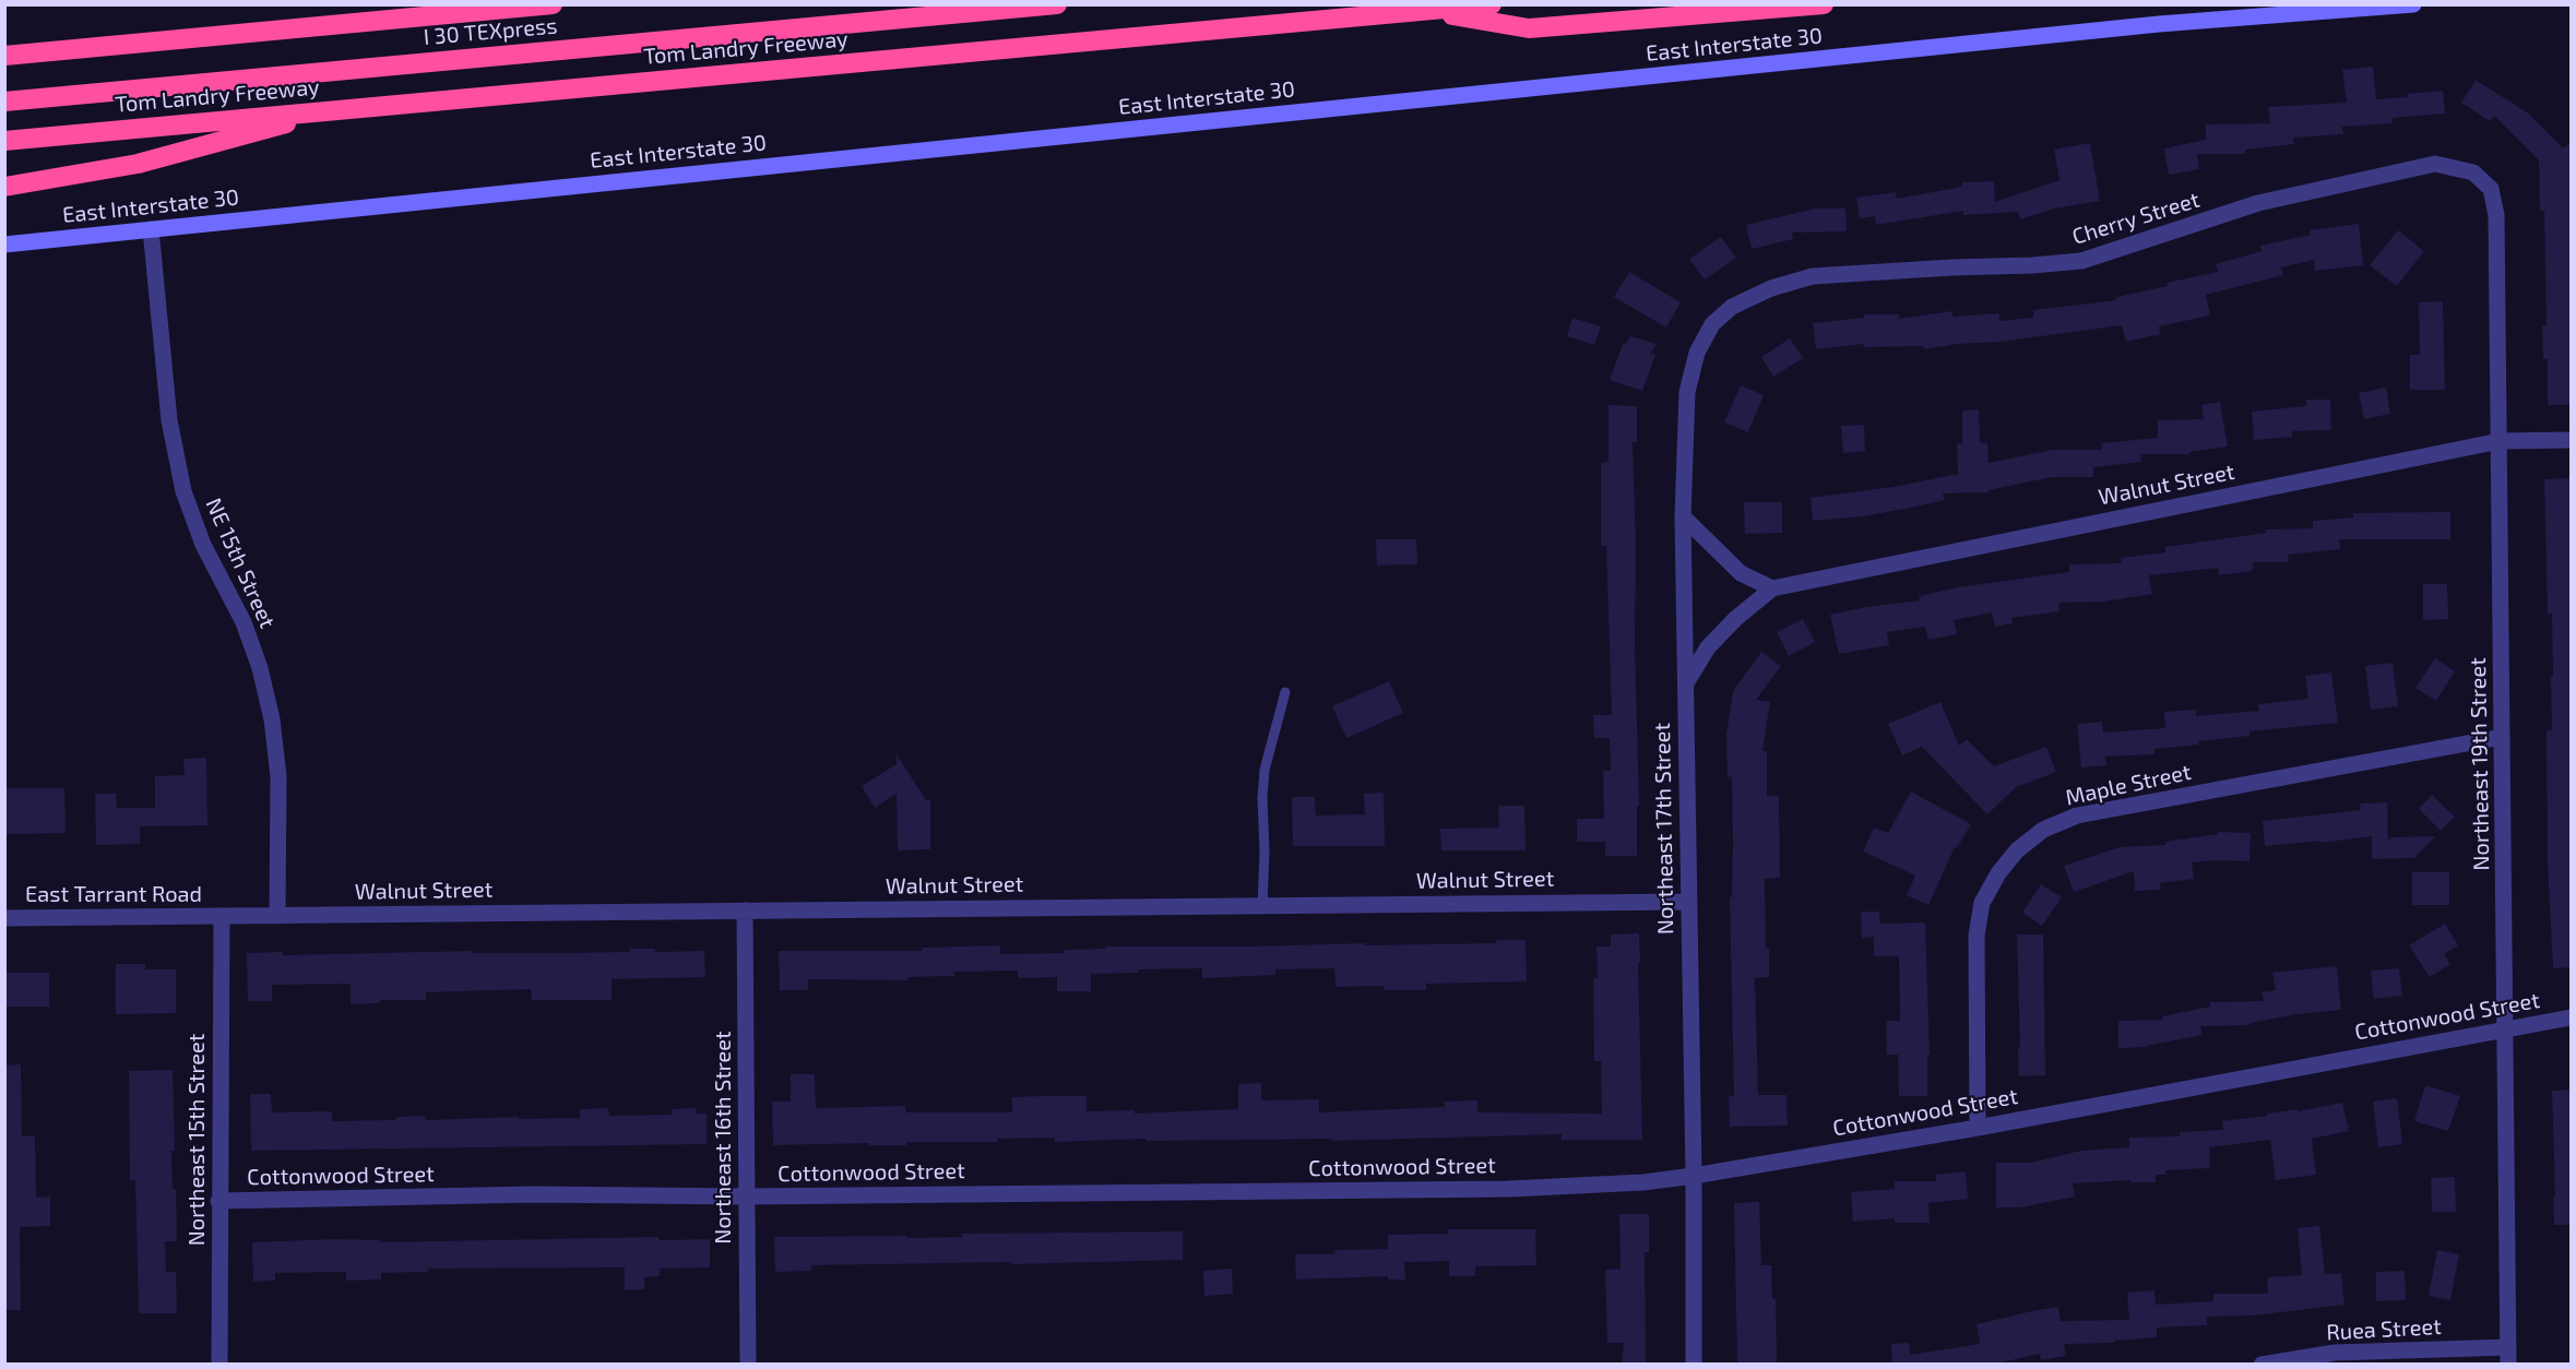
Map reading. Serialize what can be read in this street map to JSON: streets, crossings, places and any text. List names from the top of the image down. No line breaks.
{"streets":{"highway":["I 30 TEXpress","Tom Landry Freeway"],"main road":["East Interstate 30"],"street":["Cherry Street","Walnut Street","NE 15th Street","Northeast 19th Street","Maple Street","Northeast 17th Street","East Tarrant Road","Cottonwood Street","Northeast 16th Street","Northeast 15th Street","Ruea Street"]},"crossings":[["East Interstate 30","NE 15th Street"],["Cherry Street","Northeast 19th Street"],["Cherry Street","Northeast 17th Street"],["Walnut Street","NE 15th Street"],["Walnut Street","Northeast 19th Street"],["Walnut Street","Northeast 17th Street"],["Walnut Street","East Tarrant Road"],["Walnut Street","Northeast 16th Street"],["Walnut Street","Northeast 15th Street"],["Northeast 19th Street","Maple Street"],["Northeast 19th Street","Cottonwood Street"],["Northeast 19th Street","Ruea Street"],["Maple Street","Cottonwood Street"],["Northeast 17th Street","Cottonwood Street"],["East Tarrant Road","Northeast 15th Street"],["Cottonwood Street","Northeast 16th Street"],["Cottonwood Street","Northeast 15th Street"]]}
